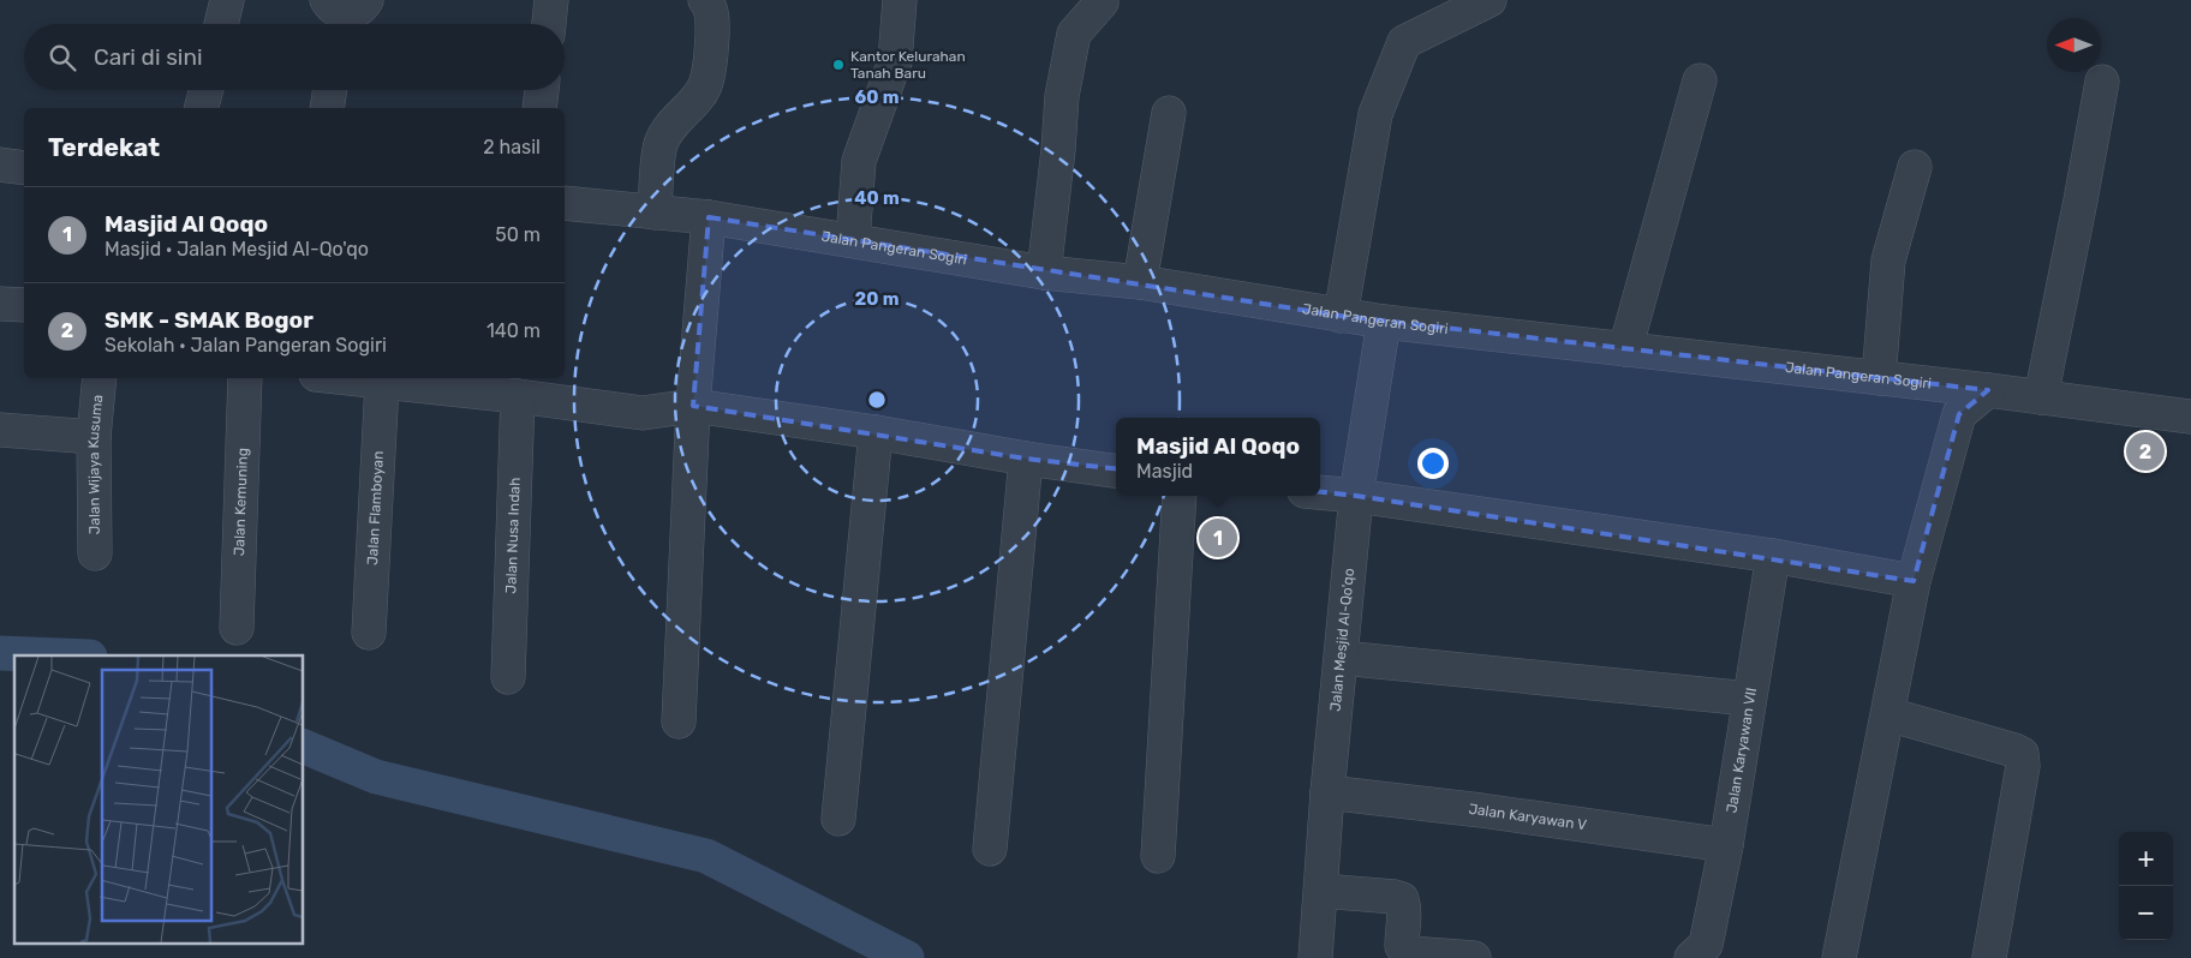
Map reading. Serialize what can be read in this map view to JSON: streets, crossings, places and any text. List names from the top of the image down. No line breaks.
{"streets":{"street":["Jalan Pangeran Sogiri","Jalan Wijaya Kusuma","Jalan Kemuning","Jalan Flamboyan","Jalan Nusa Indah","Jalan Mesjid Al-Qo'qo","Jalan Karyawan VII","Jalan Karyawan V"]},"crossings":[["Jalan Pangeran Sogiri","Jalan Mesjid Al-Qo'qo"],["Jalan Mesjid Al-Qo'qo","Jalan Karyawan V"],["Jalan Karyawan VII","Jalan Karyawan V"]],"places":["Kantor Kelurahan Tanah Baru"],"north":"left","page":{"search":"Cari di sini","heading":["Terdekat","2 hasil"],"list":[{"mark":"1","name":"Masjid Al Qoqo","note":"Masjid · Jalan Mesjid Al-Qo'qo","value":"50 m"},{"mark":"2","name":"SMK - SMAK Bogor","note":"Sekolah · Jalan Pangeran Sogiri","value":"140 m"}],"popup":["Masjid Al Qoqo","Masjid"],"pins":["2","1"],"map_buttons":["+","−"]},"rings":["60 m","40 m","20 m"]}
